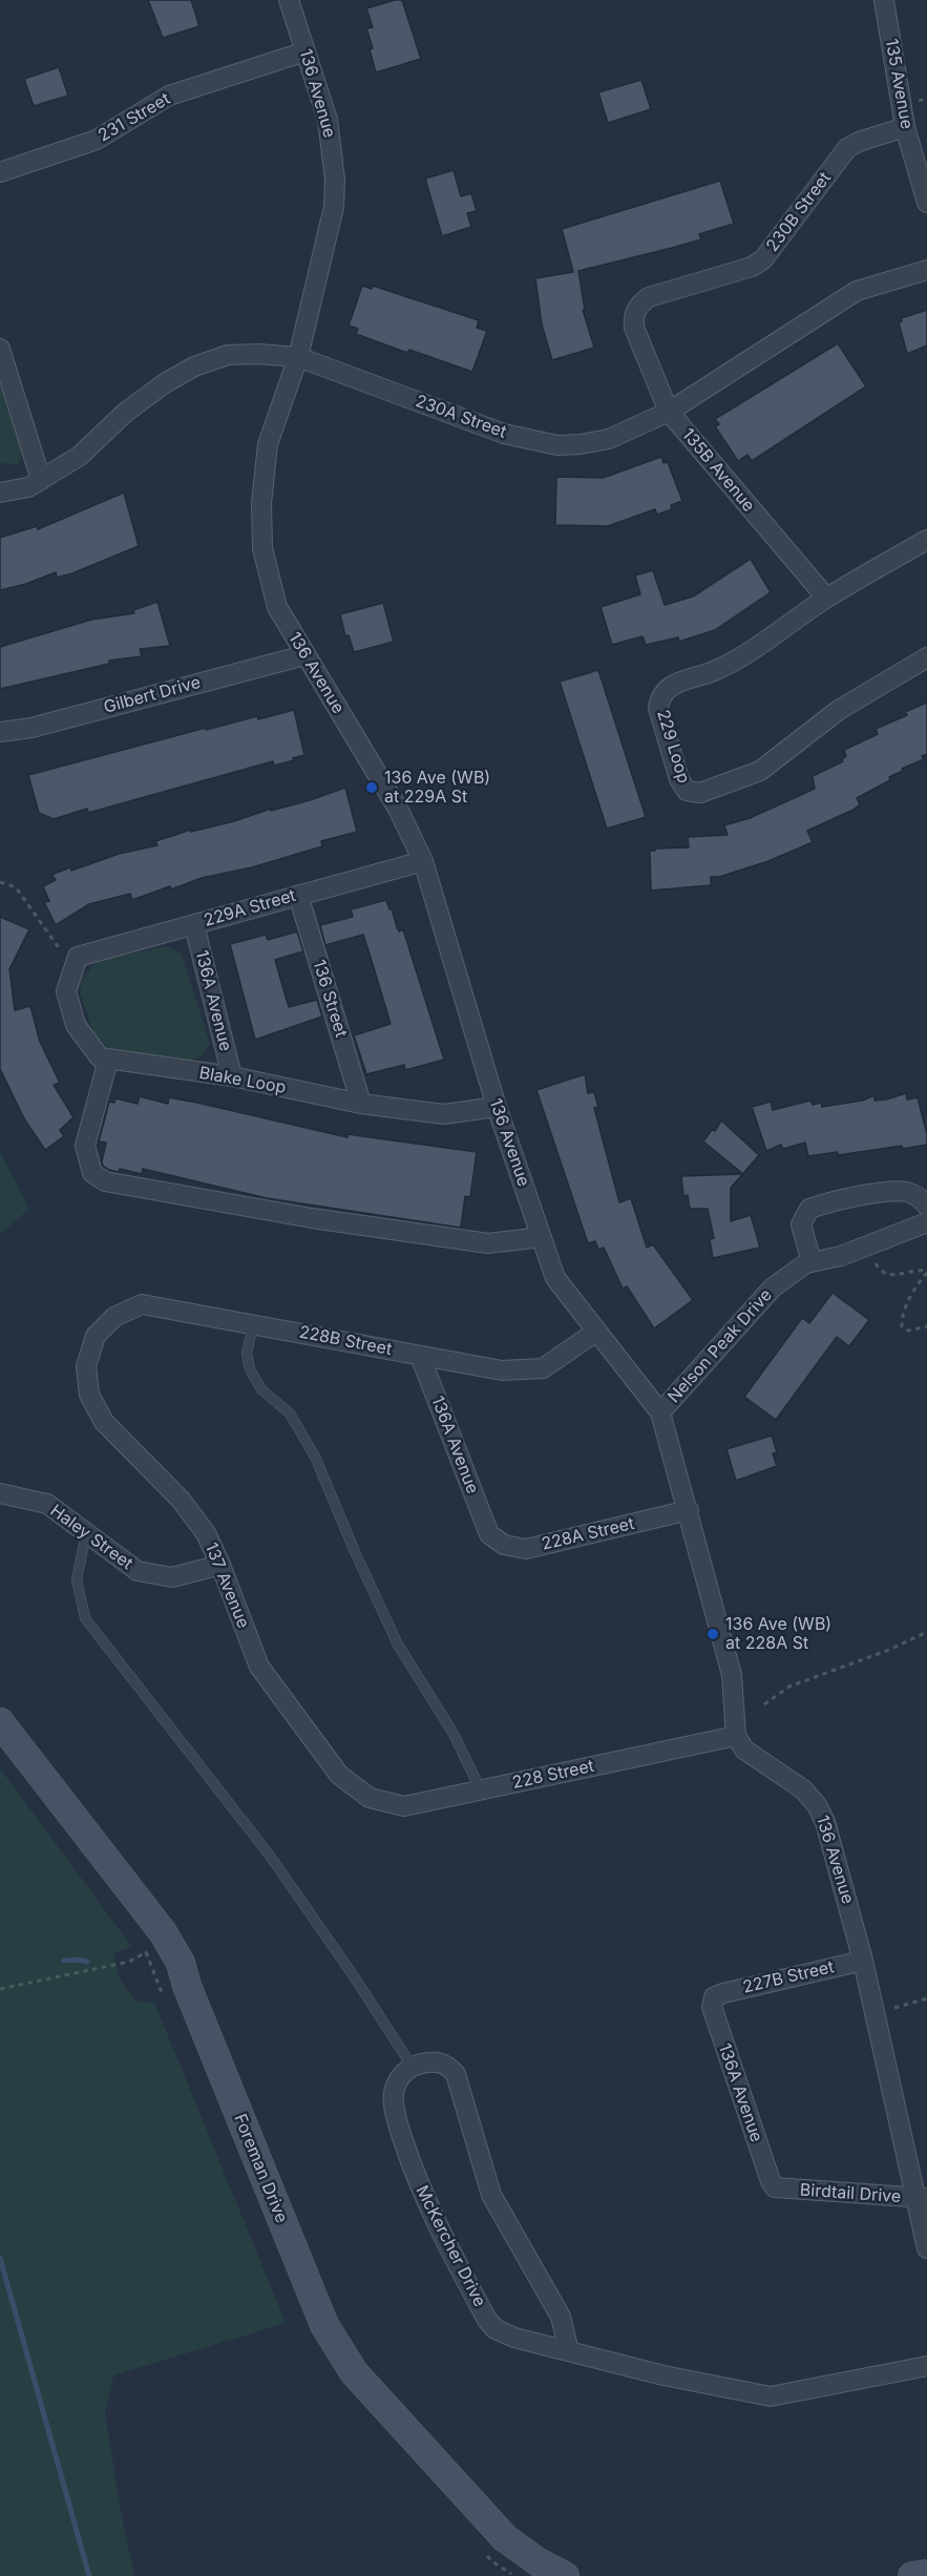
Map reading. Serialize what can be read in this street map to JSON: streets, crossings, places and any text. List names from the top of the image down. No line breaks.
{"streets":{"street":["135 Avenue","136 Avenue","231 Street","230B Street","230A Street","135B Avenue","Gilbert Drive","229 Loop","229A Street","136 Street","136A Avenue","Blake Loop","228B Street","Nelson Peak Drive","228A Street","Haley Street","137 Avenue","228 Street","227B Street","Foreman Drive","Birdtail Drive","McKercher Drive"]},"crossings":[["135 Avenue","230B Street"],["136 Avenue","231 Street"],["136 Avenue","230A Street"],["136 Avenue","Gilbert Drive"],["136 Avenue","229A Street"],["136 Avenue","Blake Loop"],["136 Avenue","228B Street"],["136 Avenue","Nelson Peak Drive"],["136 Avenue","228A Street"],["136 Avenue","228 Street"],["136 Avenue","227B Street"],["136 Avenue","Birdtail Drive"],["230B Street","135B Avenue"],["230A Street","135B Avenue"],["135B Avenue","229 Loop"],["229A Street","136 Street"],["229A Street","136A Avenue"],["136 Street","Blake Loop"],["136A Avenue","Blake Loop"],["136A Avenue","228B Street"],["136A Avenue","228A Street"],["136A Avenue","227B Street"],["136A Avenue","Birdtail Drive"],["228B Street","137 Avenue"],["Haley Street","137 Avenue"],["137 Avenue","228 Street"]],"places":["136 Ave (WB) at 229A St","136 Ave (WB) at 228A St"]}
